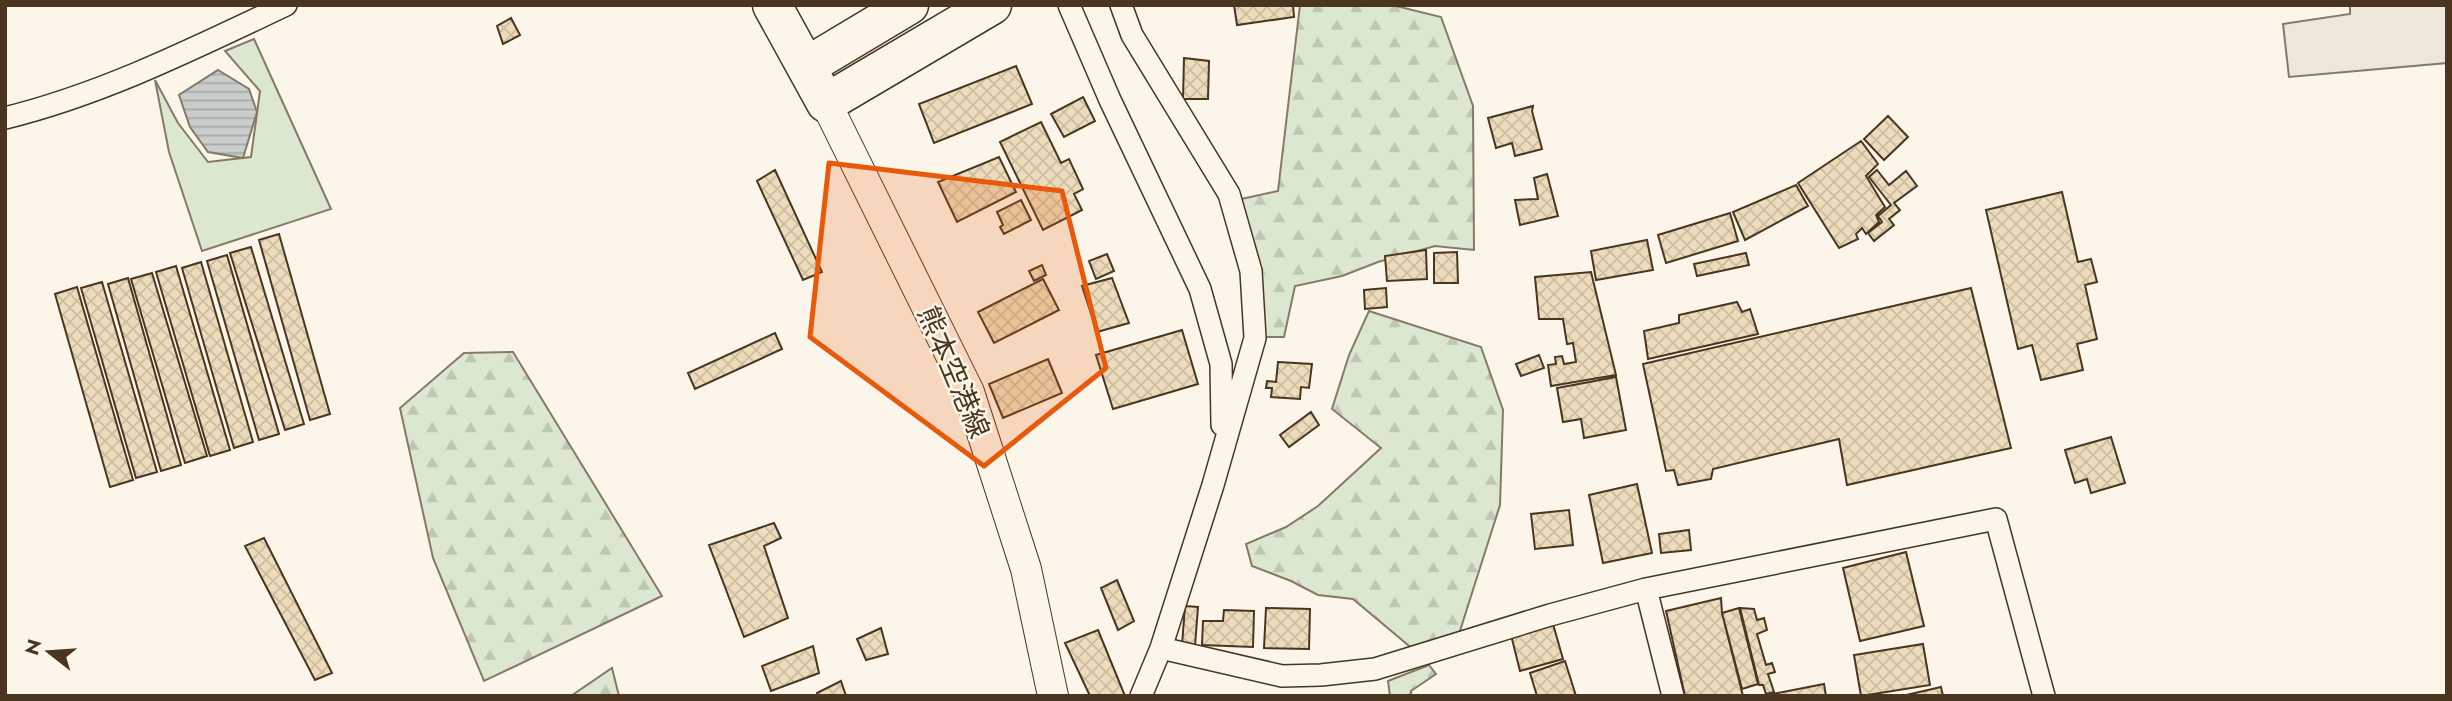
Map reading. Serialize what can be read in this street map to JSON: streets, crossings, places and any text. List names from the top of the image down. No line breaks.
{"streets":{"main road":["熊本空港線"]},"north":"left"}
